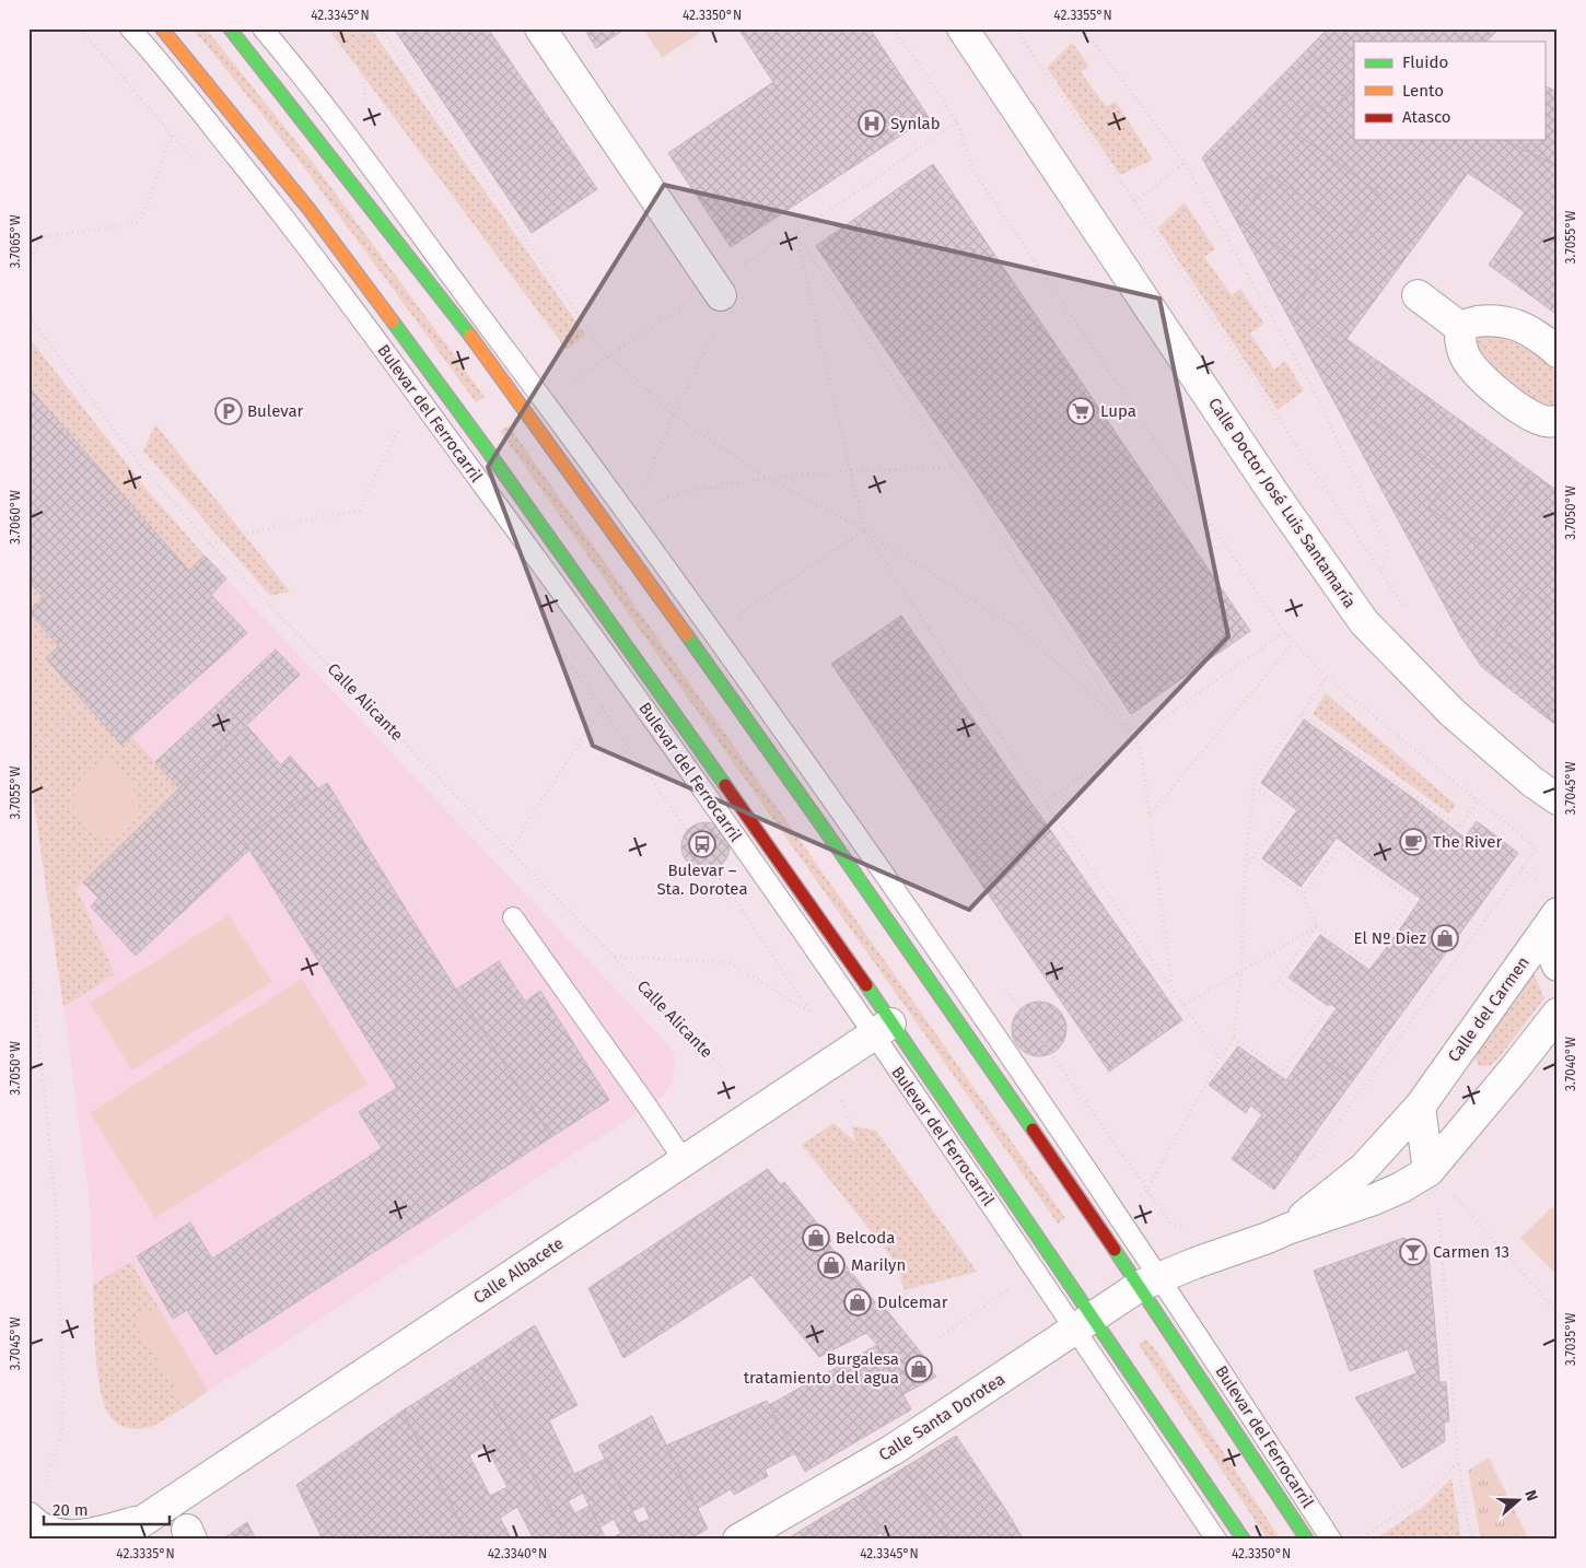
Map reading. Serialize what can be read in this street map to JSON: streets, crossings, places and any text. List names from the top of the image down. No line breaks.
{"streets":{"main road":["Bulevar del Ferrocarril"],"street":["Calle Doctor José Luis Santamaría","Calle del Carmen","Calle Albacete","Calle Santa Dorotea"],"path":["Calle Alicante"]},"crossings":[["Bulevar del Ferrocarril","Calle del Carmen"],["Bulevar del Ferrocarril","Calle Albacete"],["Bulevar del Ferrocarril","Calle Santa Dorotea"],["Calle del Carmen","Calle Santa Dorotea"]],"places":{"hospital":["Synlab"],"parking":["Bulevar"],"supermarket":["Lupa"],"cafe":["The River"],"bus stop":["Bulevar – Sta. Dorotea"],"shop":["El Nº Diez","Belcoda","Marilyn","Dulcemar","Burgalesa tratamiento del agua"],"bar":["Carmen 13"]},"legend":["Fluido","Lento","Atasco"],"scale_bar":"20 m","north":"right","coordinates":["42.3345°N","42.3350°N","42.3355°N","3.7055°W","3.7065°W","3.7050°W","3.7060°W","3.7045°W","3.7040°W","3.7035°W","42.3335°N","42.3340°N"]}
